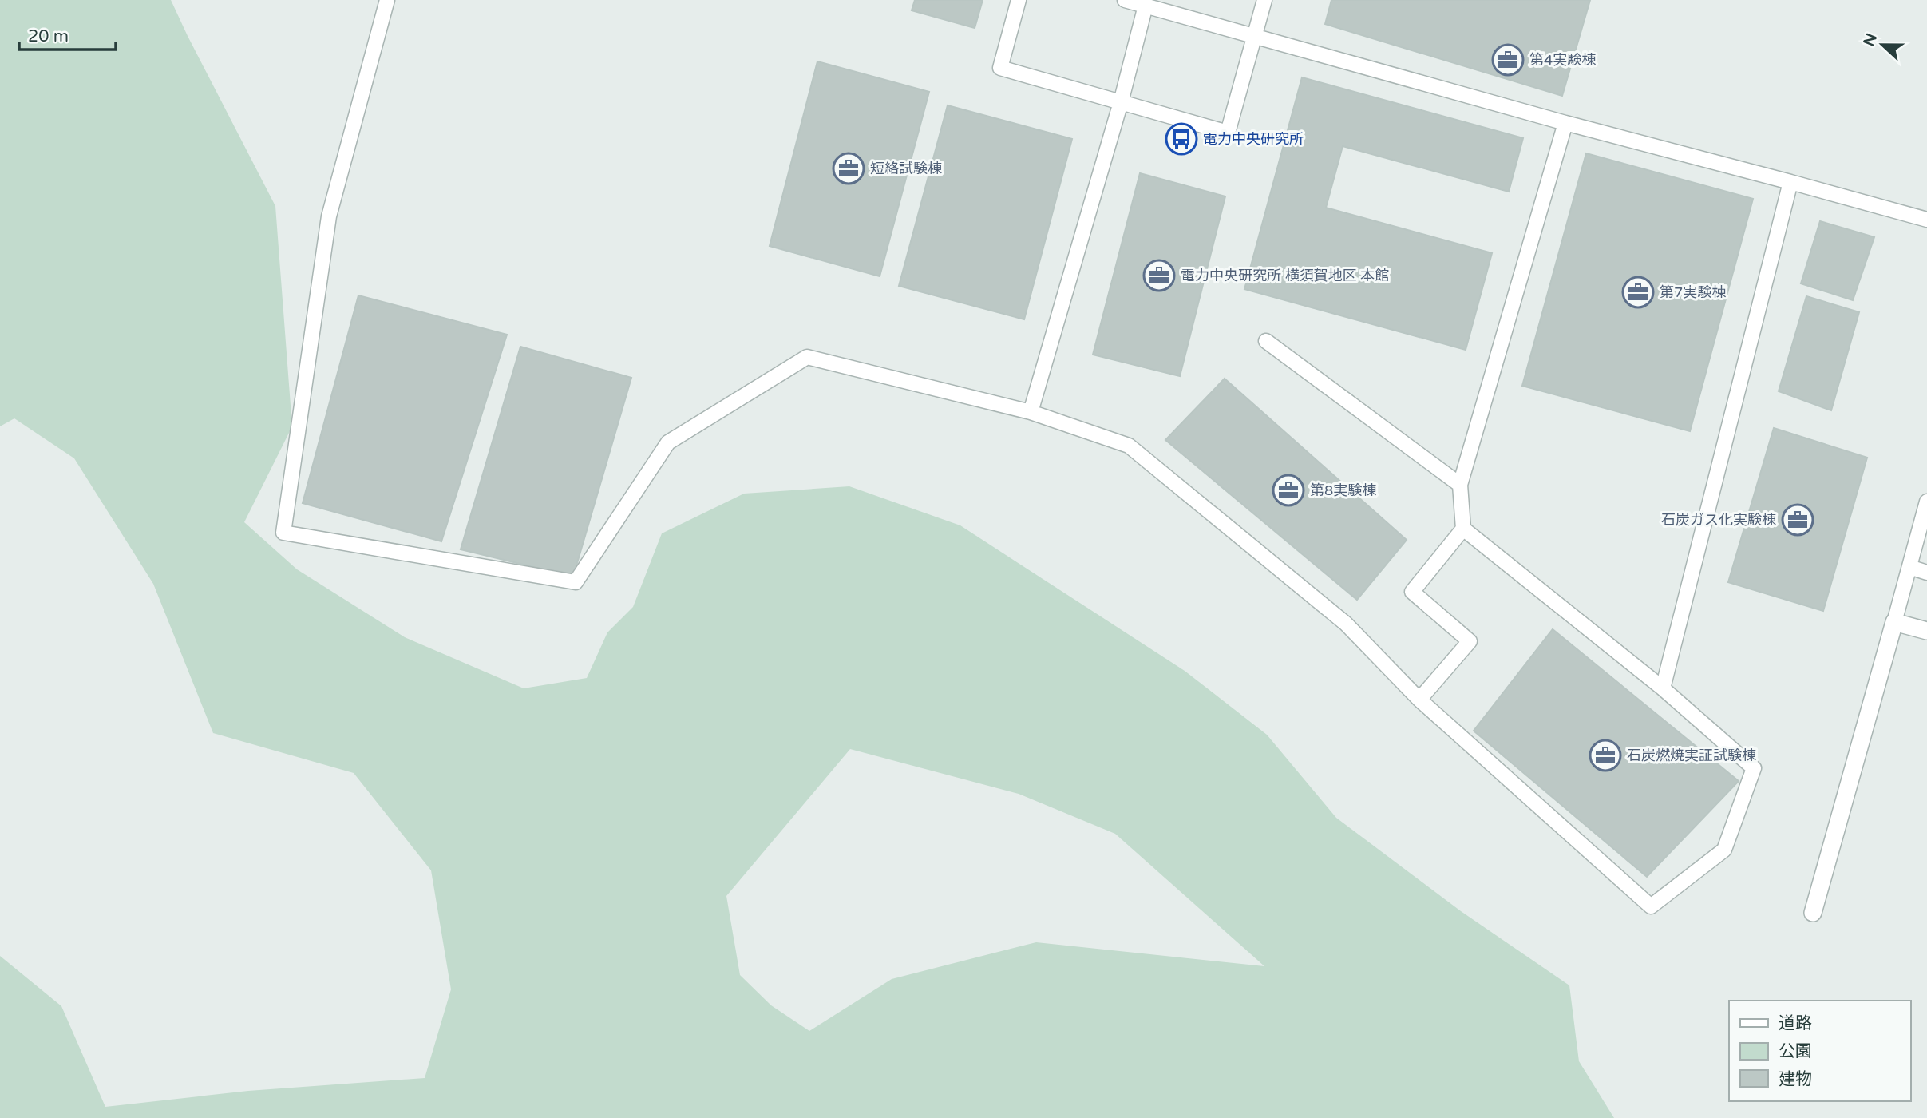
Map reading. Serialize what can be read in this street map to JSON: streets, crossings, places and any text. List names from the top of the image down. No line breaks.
{"places":{"office":["第4実験棟","短絡試験棟","電力中央研究所 横須賀地区 本館","第7実験棟","第8実験棟","石炭ガス化実験棟","石炭燃焼実証試験棟"],"bus stop":["電力中央研究所"]},"legend":["道路","公園","建物"],"scale_bar":"20 m","north":"left"}
